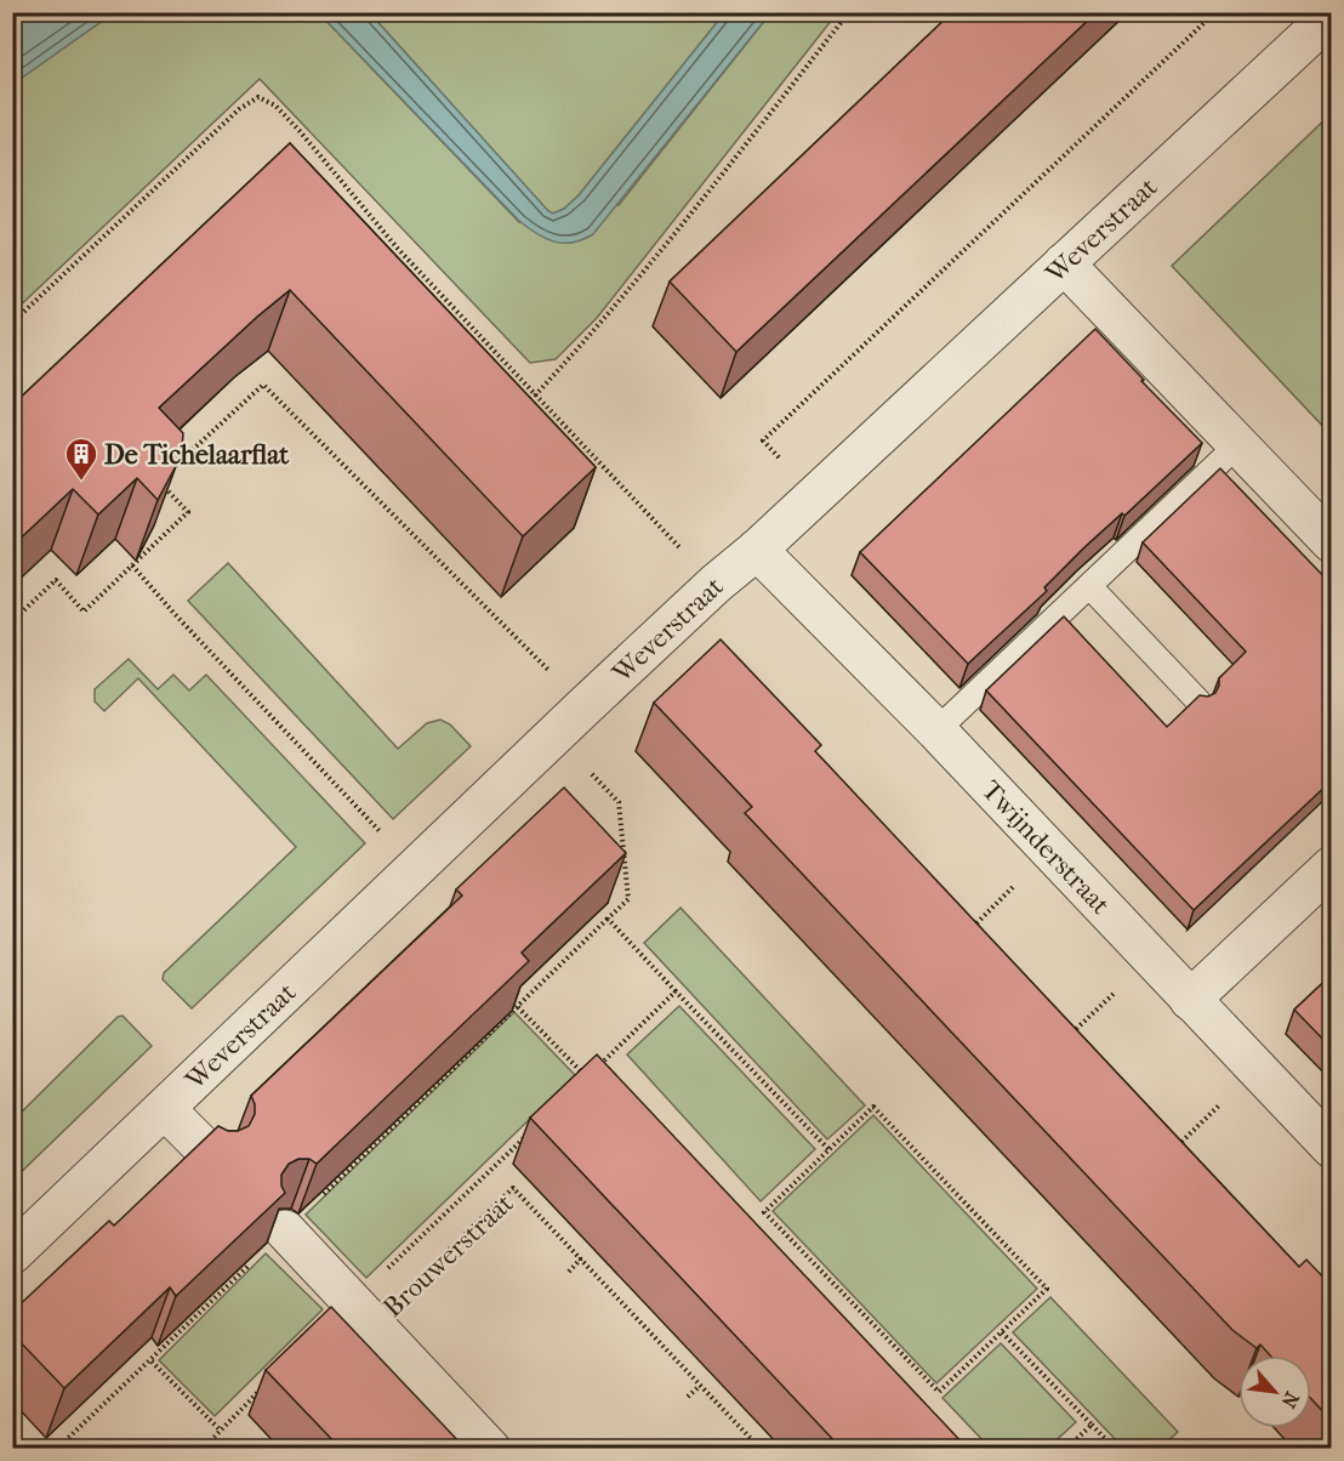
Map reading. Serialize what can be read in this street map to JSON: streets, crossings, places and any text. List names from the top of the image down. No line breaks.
{"streets":{"street":["Weverstraat","Twijnderstraat","Brouwerstraat"]},"crossings":[["Weverstraat","Twijnderstraat"]],"places":{"building":["De Tichelaarflat"]},"north":"bottom right"}
